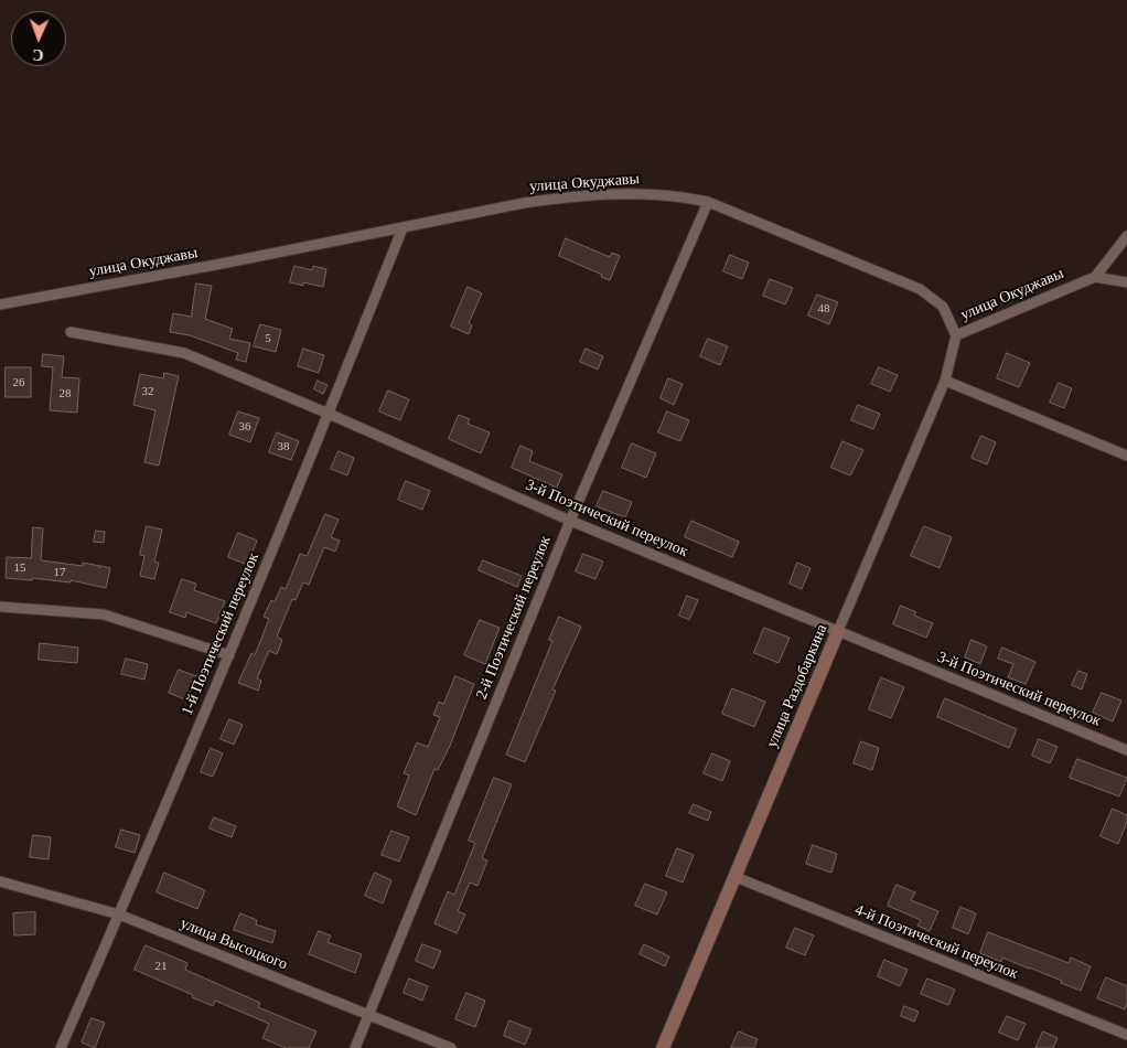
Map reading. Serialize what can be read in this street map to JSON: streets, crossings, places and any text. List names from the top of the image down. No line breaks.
{"streets":{"street":["улица Окуджавы","3-й Поэтический переулок","2-й Поэтический переулок","1-й Поэтический переулок","улица Раздобаркина","4-й Поэтический переулок","улица Высоцкого"]},"crossings":[["улица Окуджавы","2-й Поэтический переулок"],["улица Окуджавы","1-й Поэтический переулок"],["улица Окуджавы","улица Раздобаркина"],["3-й Поэтический переулок","2-й Поэтический переулок"],["3-й Поэтический переулок","1-й Поэтический переулок"],["3-й Поэтический переулок","улица Раздобаркина"],["2-й Поэтический переулок","улица Высоцкого"],["1-й Поэтический переулок","улица Высоцкого"],["улица Раздобаркина","4-й Поэтический переулок"]],"house_numbers":["48","5","26","32","28","36","38","15","17","21"],"north":"bottom"}
